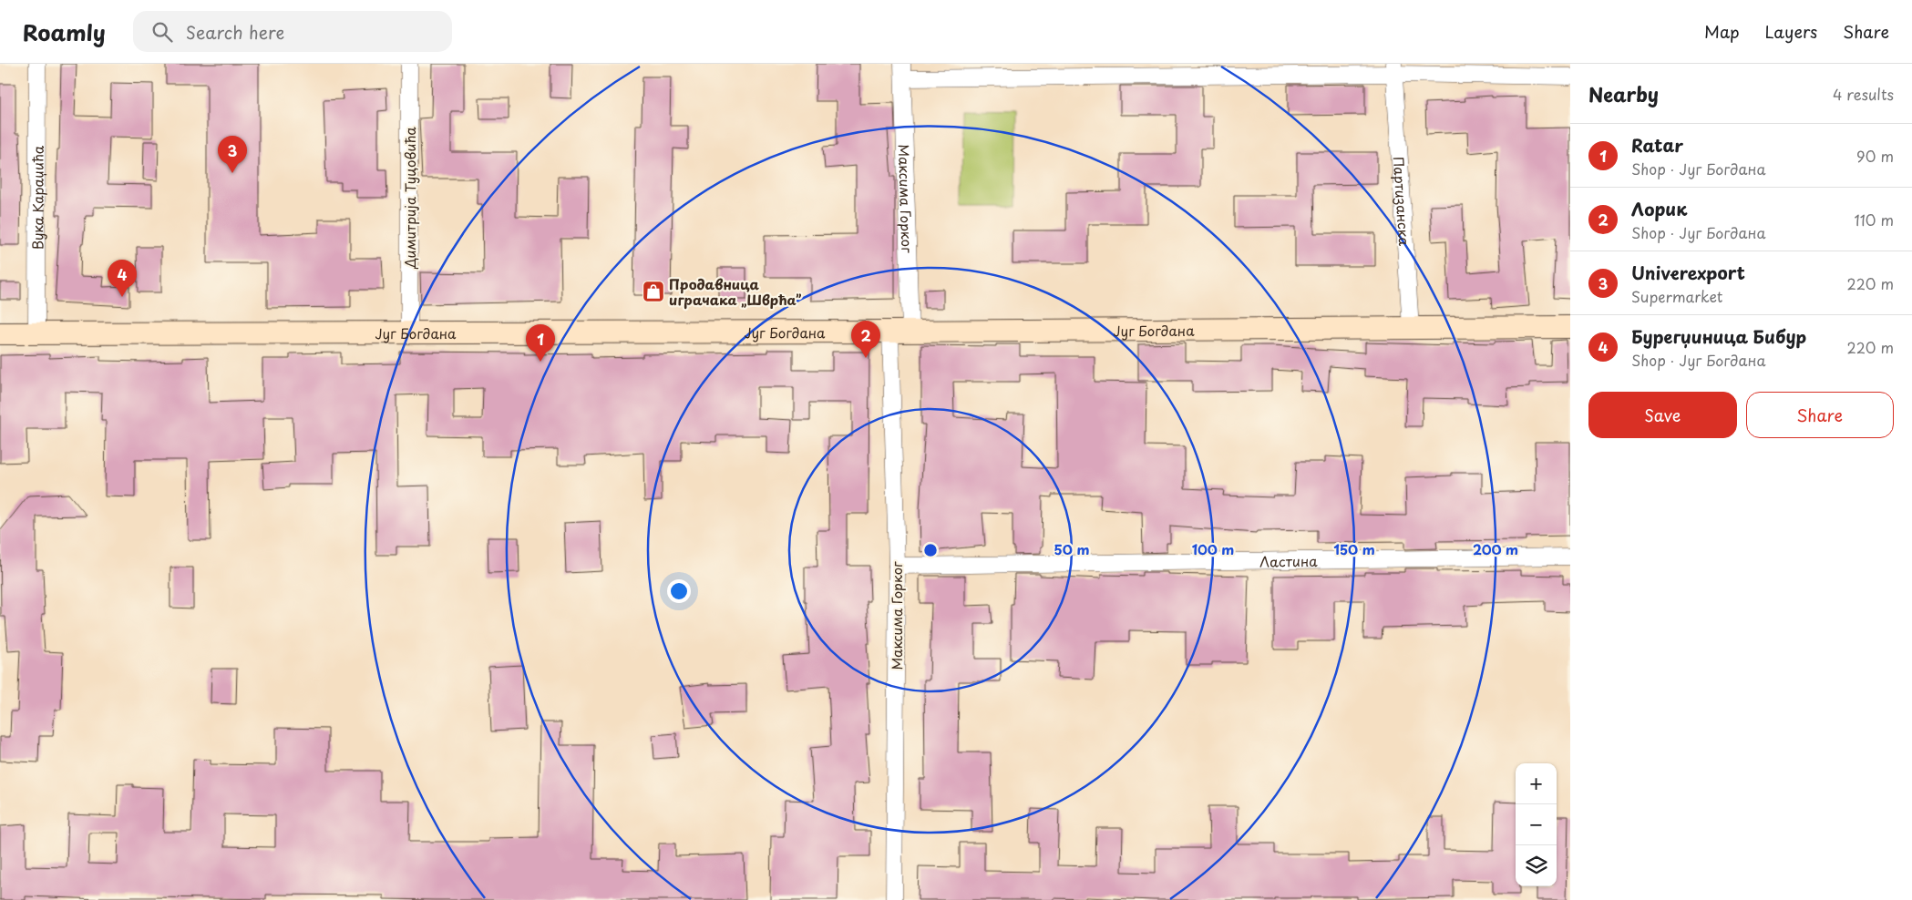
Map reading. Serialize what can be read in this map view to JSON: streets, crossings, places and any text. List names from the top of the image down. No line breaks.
{"streets":{"street":["Димитрија Туцовића","Максима Горког","Вука Караџића","Партизанска","Југ Богдана","Ластина"]},"crossings":[["Димитрија Туцовића","Југ Богдана"],["Максима Горког","Југ Богдана"],["Максима Горког","Ластина"],["Вука Караџића","Југ Богдана"],["Партизанска","Југ Богдана"]],"places":{"shop":["Продавница играчака „Шврћа”"]},"page":{"header":"Roamly","search":"Search here","nav":["Map","Layers","Share"],"heading":["Nearby","4 results"],"list":[{"mark":"1","name":"Ratar","note":"Shop · Југ Богдана","value":"90 m"},{"mark":"2","name":"Лорик","note":"Shop · Југ Богдана","value":"110 m"},{"mark":"3","name":"Univerexport","note":"Supermarket","value":"220 m"},{"mark":"4","name":"Бурегџиница Бибур","note":"Shop · Југ Богдана","value":"220 m"}],"pins":["3","4","2","1"],"buttons":["Save","Share"],"map_buttons":["+","−"]},"rings":["50 m","100 m","150 m","200 m"]}
